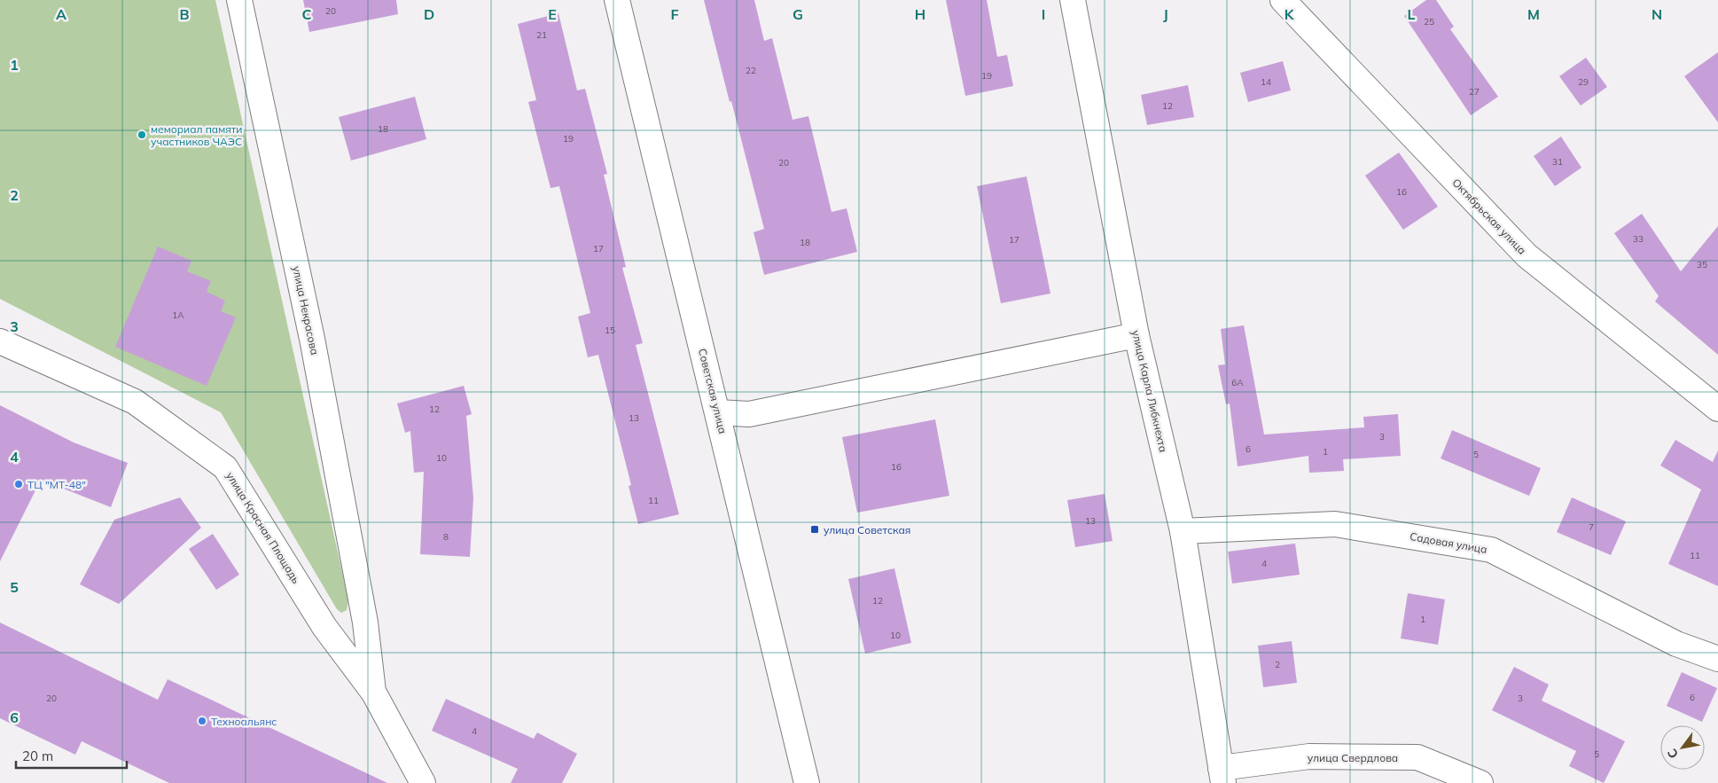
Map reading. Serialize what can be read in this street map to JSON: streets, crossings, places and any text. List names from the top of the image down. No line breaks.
{"streets":{"street":["Октябрьская улица","улица Некрасова","Советская улица","улица Карла Либкнехта","улица Красная Площадь","Садовая улица","улица Свердлова"]},"crossings":[["улица Некрасова","улица Красная Площадь"],["улица Карла Либкнехта","Садовая улица"],["улица Карла Либкнехта","улица Свердлова"]],"places":{"other":["мемориал памяти участников ЧАЭС","ТЦ \"МТ-48\"","Техноальянс"],"transit":["улица Советская"]},"house_numbers":["20","25","21","22","19","14","29","27","12","18","19","31","20","16","33","17","18","17","35","1А","15","6А","12","13","3","6","1","5","10","16","11","13","7","8","11","4","12","1","10","2","6","20","3","4","5"],"scale_bar":"20 m","north":"bottom left","grid":{"columns":["A","B","C","D","E","F","G","H","I","J","K","L","M","N"],"rows":["1","2","3","4","5","6"]}}
